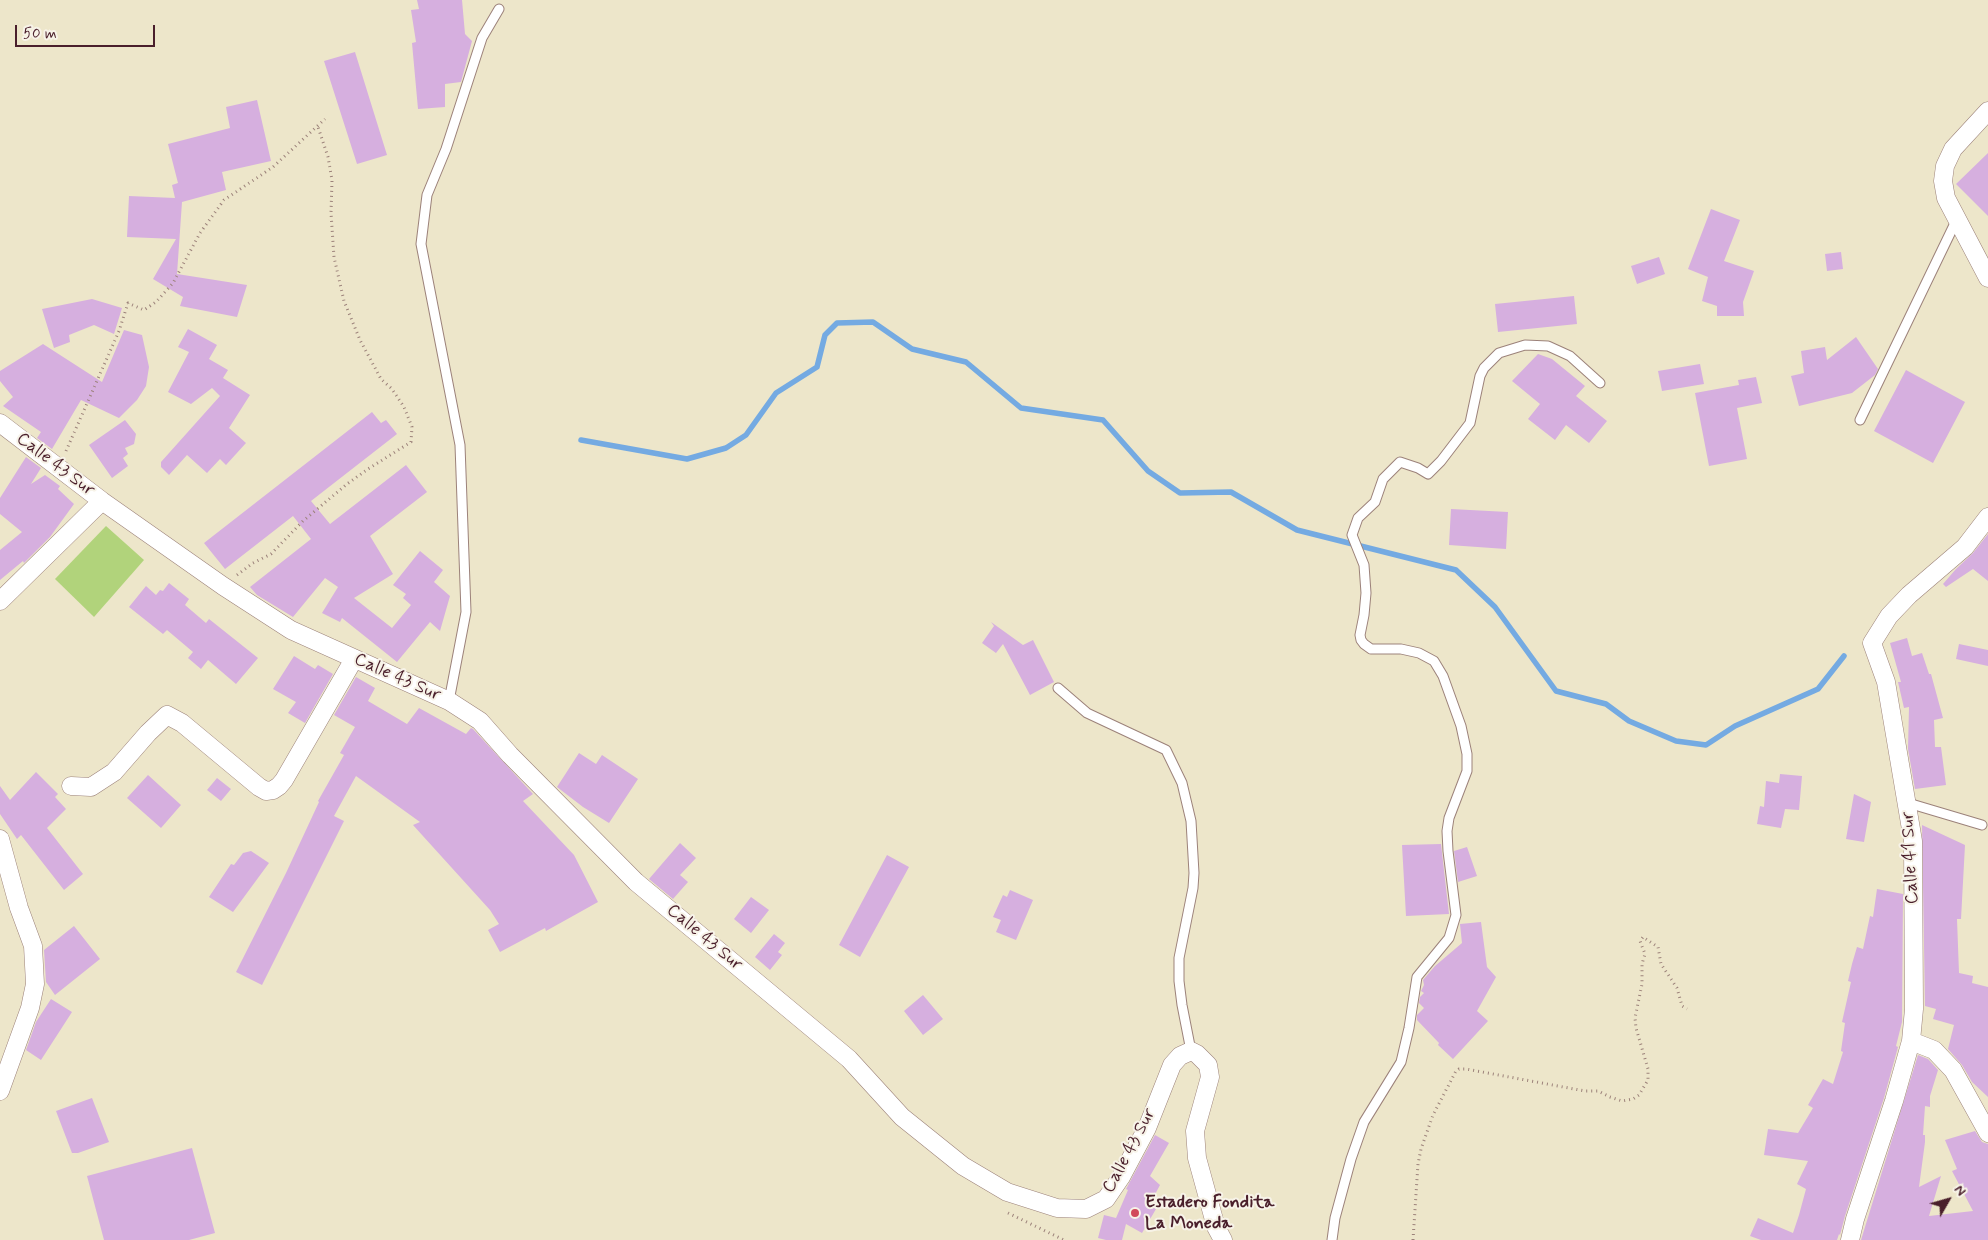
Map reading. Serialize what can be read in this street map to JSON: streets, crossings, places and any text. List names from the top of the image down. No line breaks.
{"streets":{"street":["Calle 43 Sur","Calle 41 Sur"]},"places":["Estadero Fondita La Moneda"],"scale_bar":"50 m","north":"top right"}
